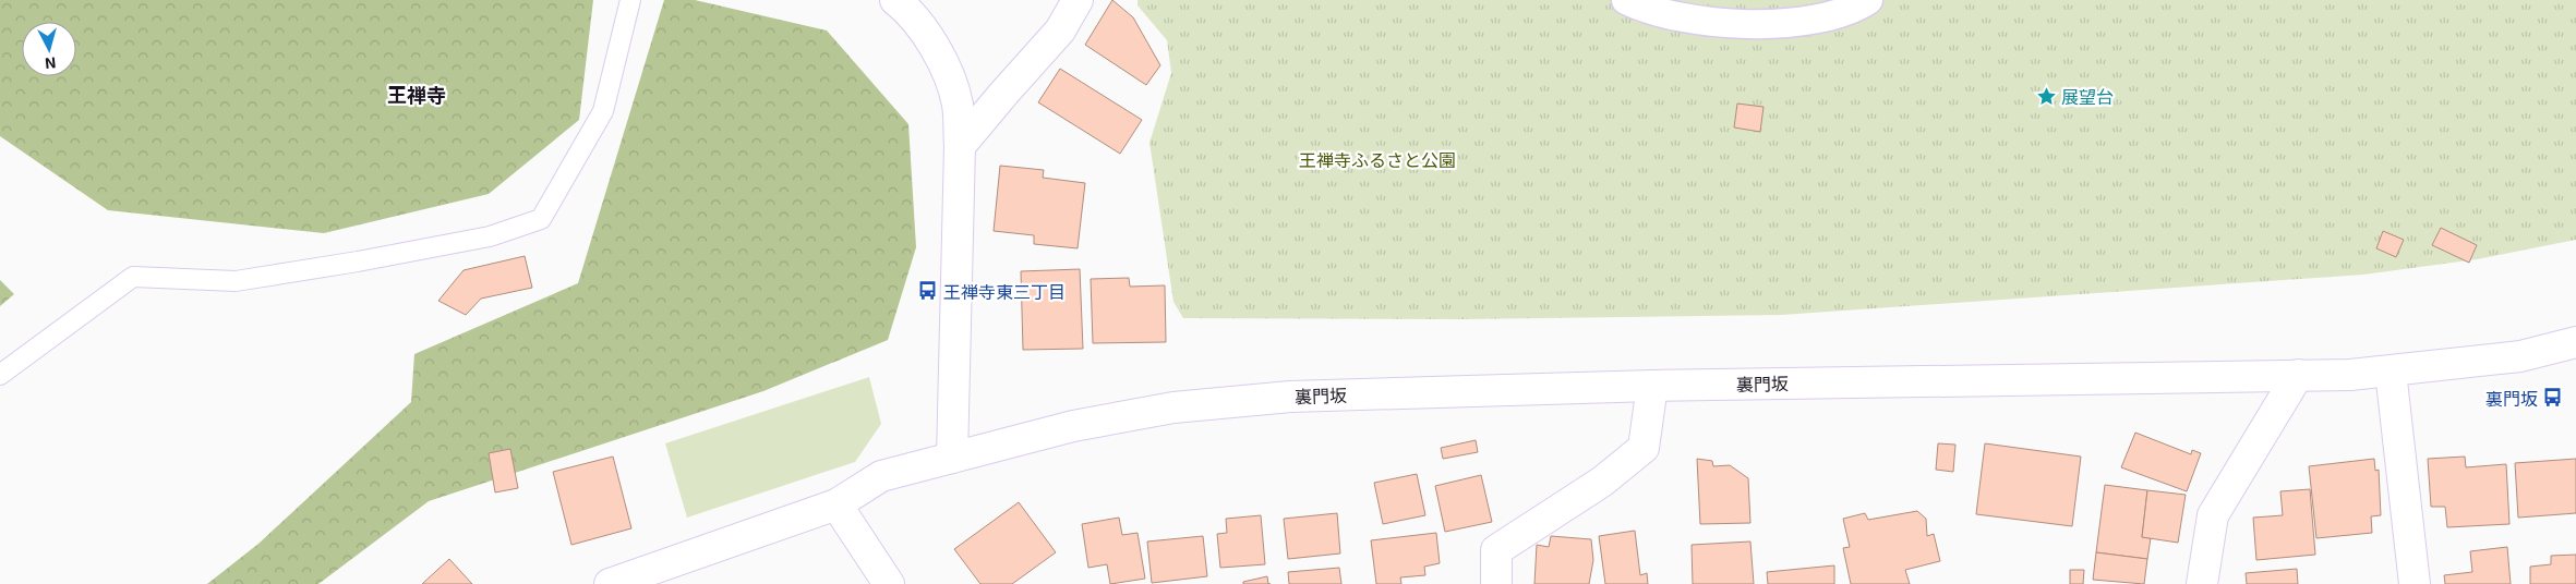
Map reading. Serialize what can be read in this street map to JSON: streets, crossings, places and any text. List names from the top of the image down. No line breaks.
{"streets":{"street":["裏門坂"]},"districts":["王禅寺"],"parks":["王禅寺ふるさと公園"],"places":{"place":["展望台"],"bus stop":["王禅寺東三丁目","裏門坂"]},"north":"bottom"}
